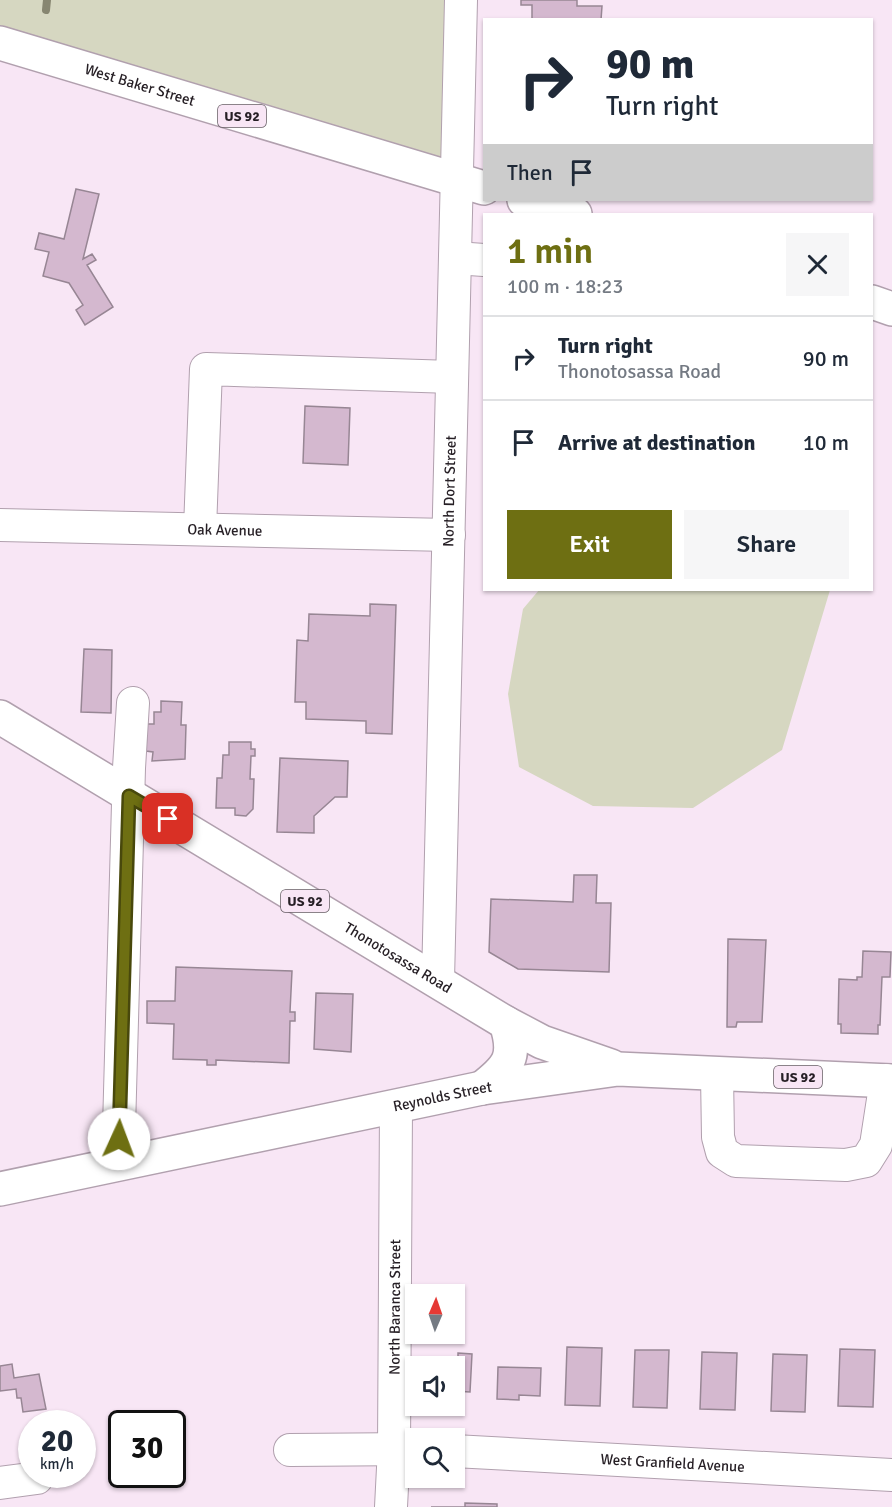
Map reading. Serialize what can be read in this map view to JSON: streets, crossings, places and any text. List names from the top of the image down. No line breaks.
{"streets":{"main road":["West Baker Street","US 92","Thonotosassa Road","Reynolds Street"],"street":["North Dort Street","Oak Avenue","North Baranca Street","West Granfield Avenue"]},"crossings":[["West Baker Street","North Dort Street"],["North Dort Street","Oak Avenue"],["North Dort Street","Thonotosassa Road"],["Thonotosassa Road","Reynolds Street"],["Reynolds Street","North Baranca Street"]],"north":"top","page":{"turn":["90 m","Turn right"],"then":"Then","heading":["1 min","100 m · 18:23"],"list":[{"name":"Turn right","note":"Thonotosassa Road","value":"90 m"},{"name":"Arrive at destination","value":"10 m"}],"buttons":["Exit","Share"],"speed":"20 km/h","limit":"30"}}
